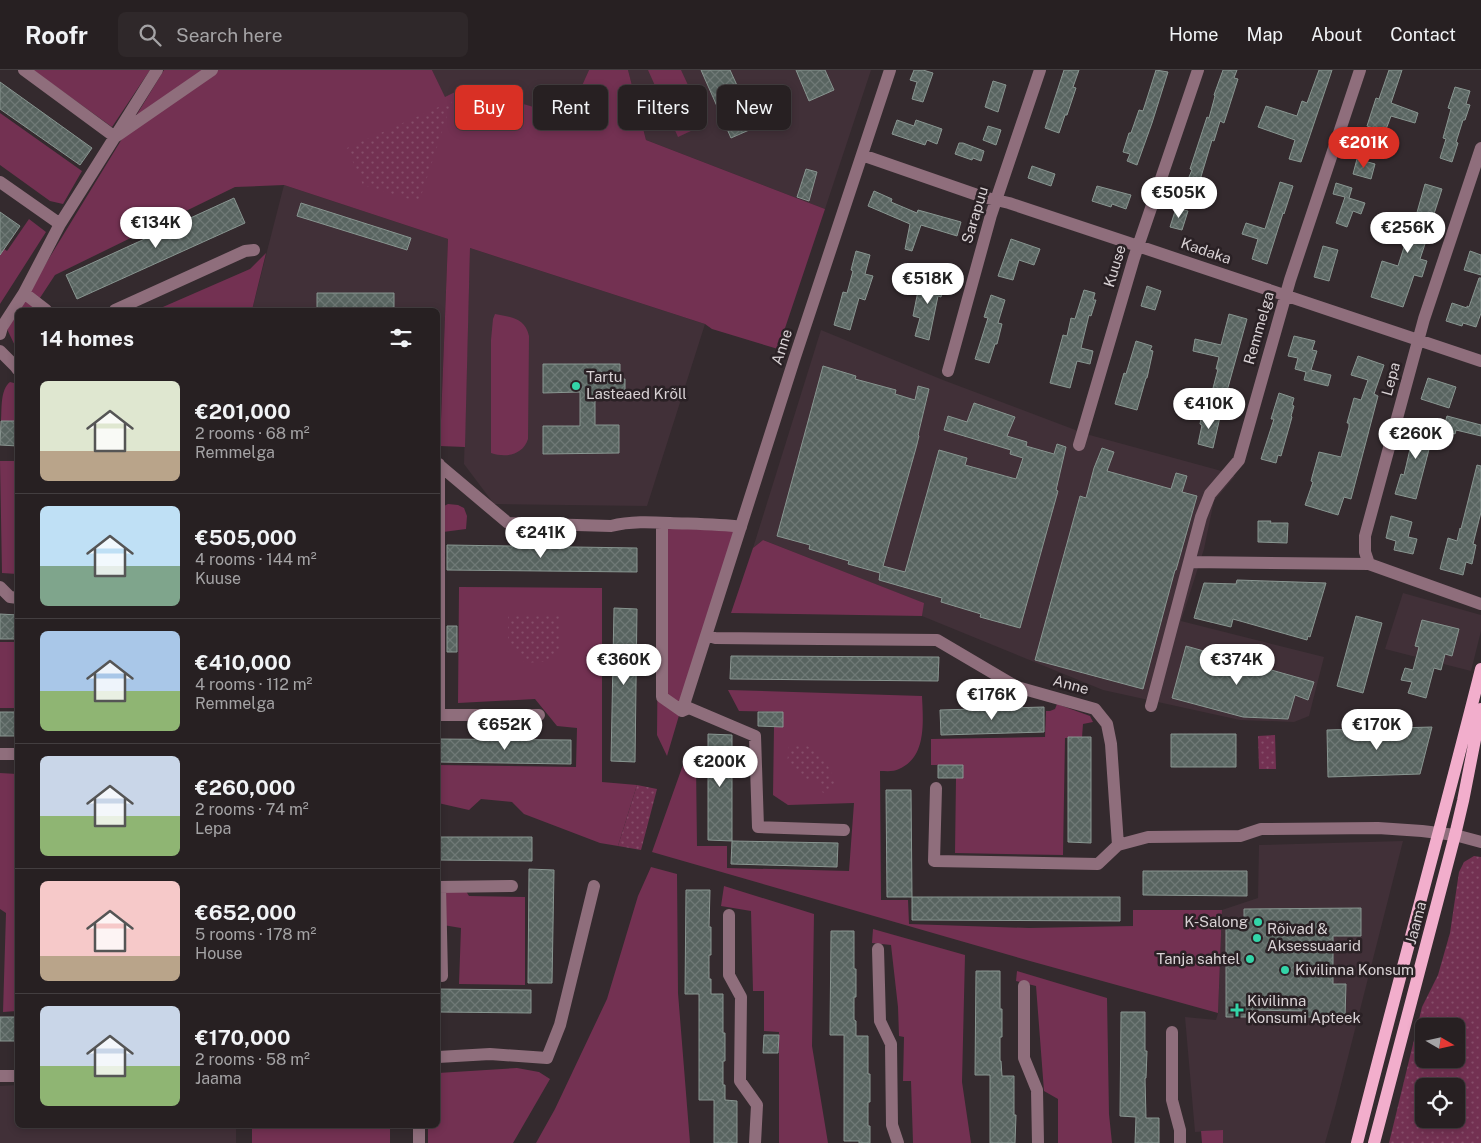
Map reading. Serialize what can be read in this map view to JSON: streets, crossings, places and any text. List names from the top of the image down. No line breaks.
{"streets":{"main road":["Jaama"],"street":["Sarapuu","Kadaka","Kuuse","Remmelga","Anne","Lepa"]},"crossings":[["Sarapuu","Kadaka"],["Kadaka","Kuuse"],["Kadaka","Remmelga"],["Kadaka","Anne"],["Kadaka","Lepa"]],"places":{"other":["Tartu Lasteaed Krõll","K-Salong","Rõivad & Aksessuaarid","Tanja sahtel","Kivilinna Konsum"],"health":["Kivilinna Konsumi Apteek"]},"north":"right","page":{"header":"Roofr","search":"Search here","nav":["Home","Map","About","Contact"],"chip":["Buy","Rent","Filters","New"],"price":["€201K","€505K","€134K","€256K","€518K","€410K","€260K","€241K","€360K","€374K","€176K","€652K","€170K","€200K"],"heading":"14 homes","list":[{"name":"€201,000","note":"2 rooms · 68 m² · Remmelga"},{"name":"€505,000","note":"4 rooms · 144 m² · Kuuse"},{"name":"€410,000","note":"4 rooms · 112 m² · Remmelga"},{"name":"€260,000","note":"2 rooms · 74 m² · Lepa"},{"name":"€652,000","note":"5 rooms · 178 m² · House"},{"name":"€170,000","note":"2 rooms · 58 m² · Jaama"}]}}
